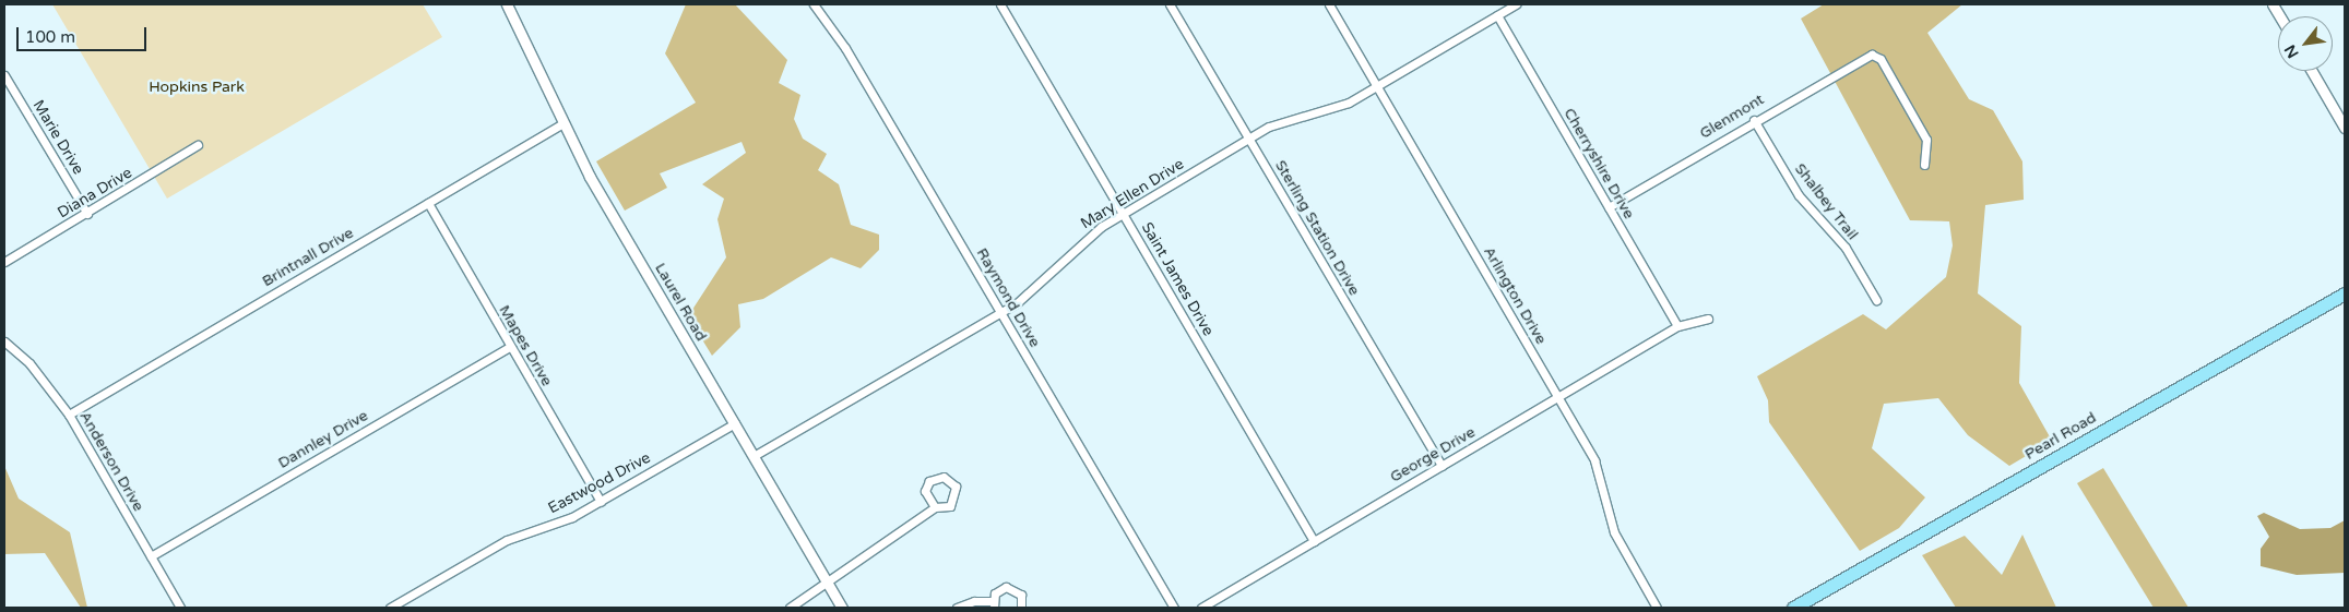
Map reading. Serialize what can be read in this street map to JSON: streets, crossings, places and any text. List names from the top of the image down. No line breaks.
{"streets":{"main road":["Pearl Road"],"street":["Glenmont","Marie Drive","Cherryshire Drive","Diana Drive","Mary Ellen Drive","Shalbey Trail","Sterling Station Drive","Brintnall Drive","Saint James Drive","Arlington Drive","Raymond Drive","Laurel Road","Mapes Drive","Dannley Drive","George Drive","Anderson Drive","Eastwood Drive"]},"crossings":[["Glenmont","Cherryshire Drive"],["Glenmont","Shalbey Trail"],["Marie Drive","Diana Drive"],["Cherryshire Drive","Mary Ellen Drive"],["Cherryshire Drive","George Drive"],["Mary Ellen Drive","Sterling Station Drive"],["Mary Ellen Drive","Saint James Drive"],["Mary Ellen Drive","Arlington Drive"],["Mary Ellen Drive","Raymond Drive"],["Mary Ellen Drive","Laurel Road"],["Sterling Station Drive","George Drive"],["Brintnall Drive","Laurel Road"],["Brintnall Drive","Mapes Drive"],["Brintnall Drive","Anderson Drive"],["Saint James Drive","George Drive"],["Arlington Drive","George Drive"],["Laurel Road","Eastwood Drive"],["Mapes Drive","Dannley Drive"],["Mapes Drive","Eastwood Drive"],["Dannley Drive","Anderson Drive"]],"parks":["Hopkins Park"],"scale_bar":"100 m","north":"bottom left"}
